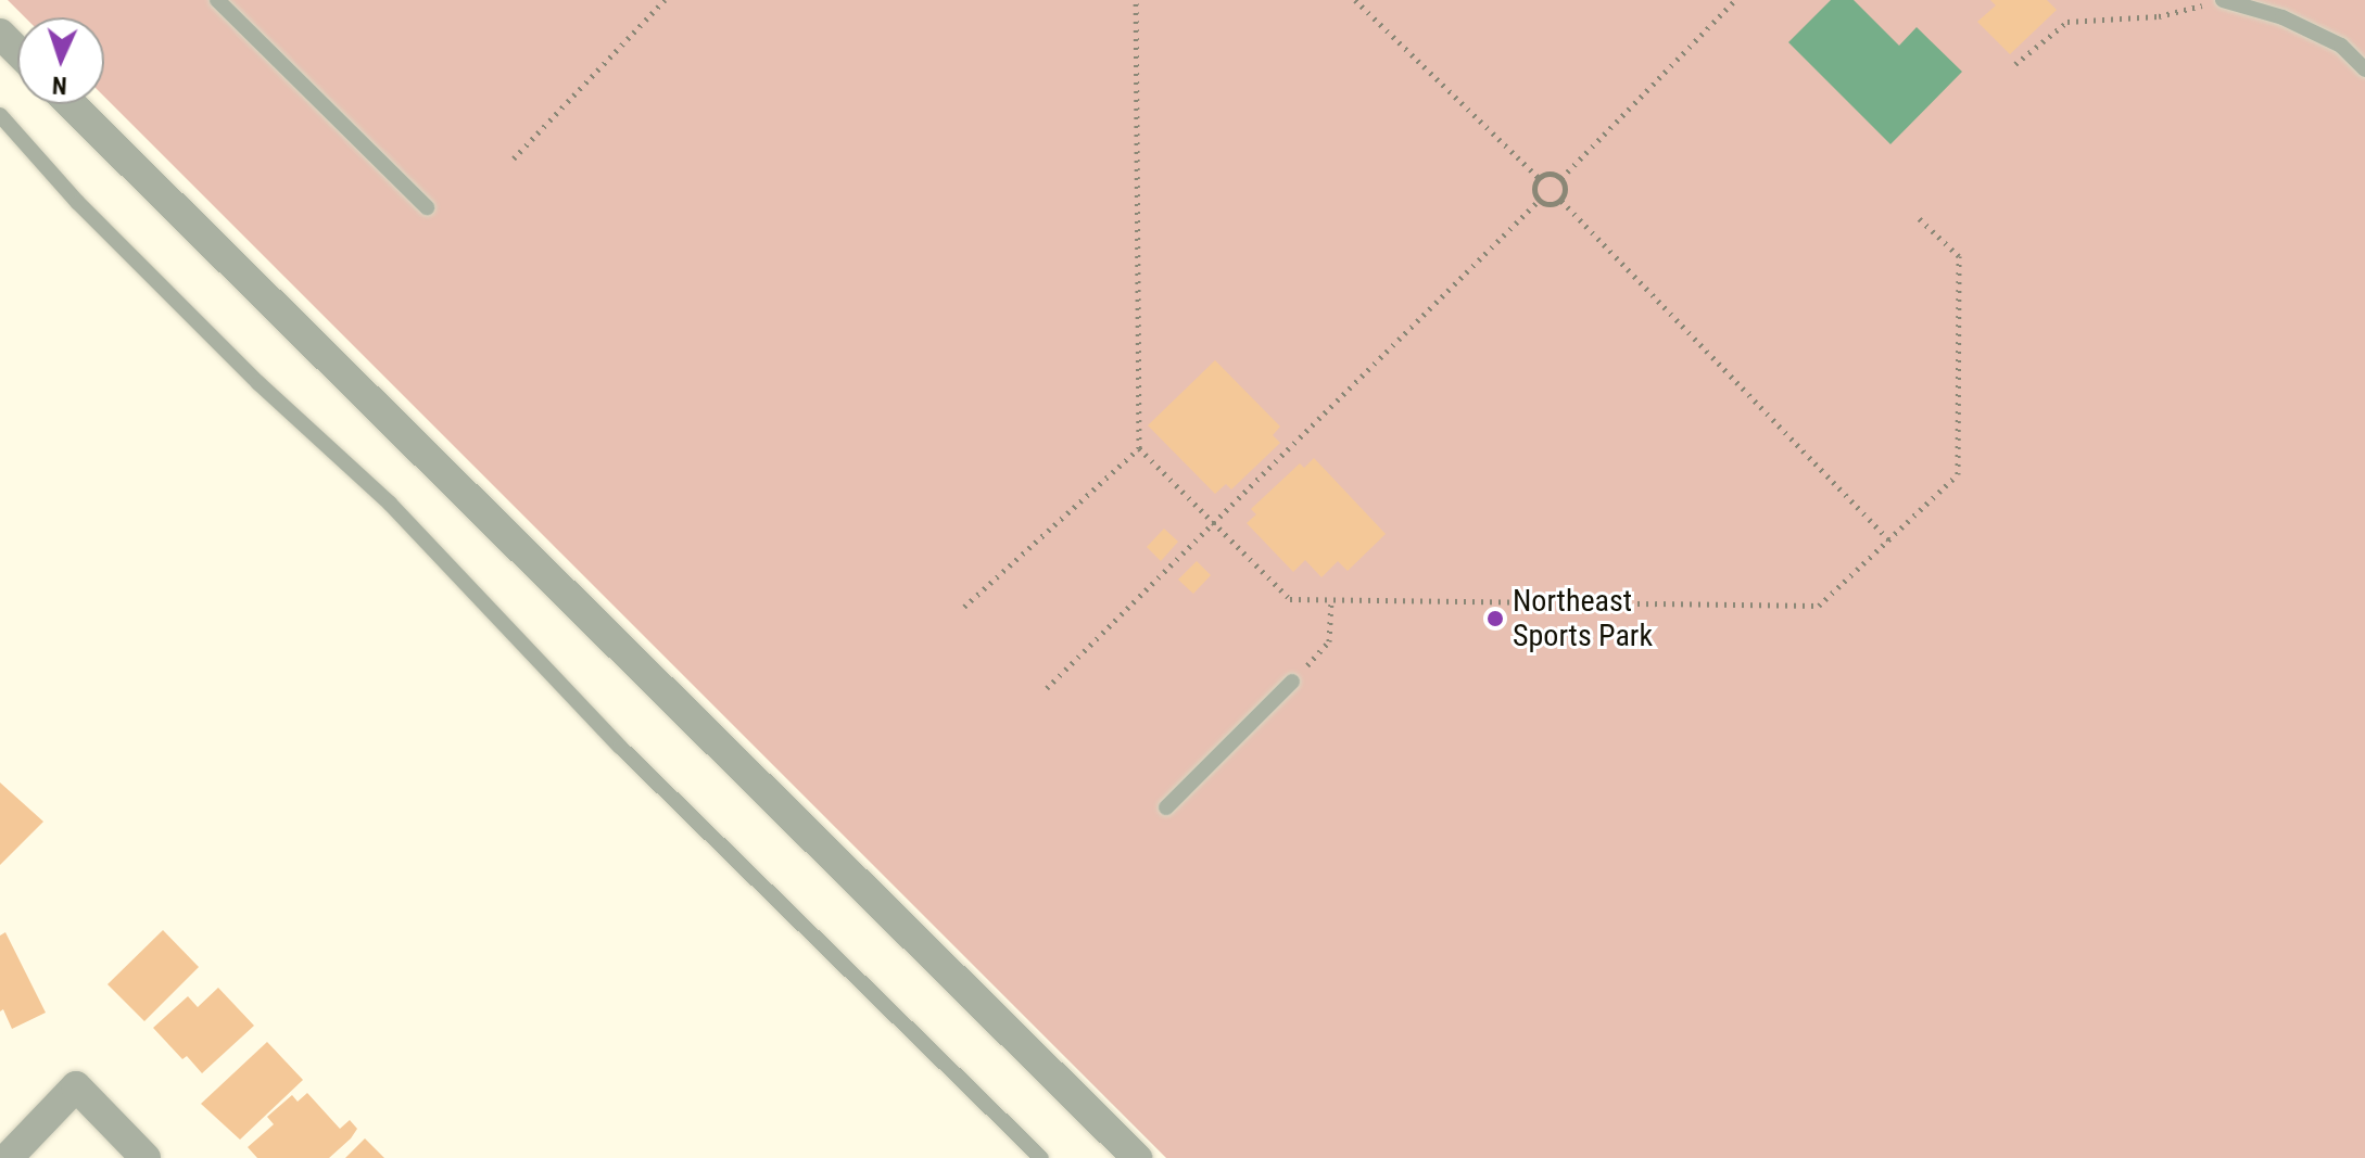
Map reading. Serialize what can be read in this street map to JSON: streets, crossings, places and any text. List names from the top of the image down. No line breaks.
{"places":["Northeast Sports Park"],"north":"bottom"}
